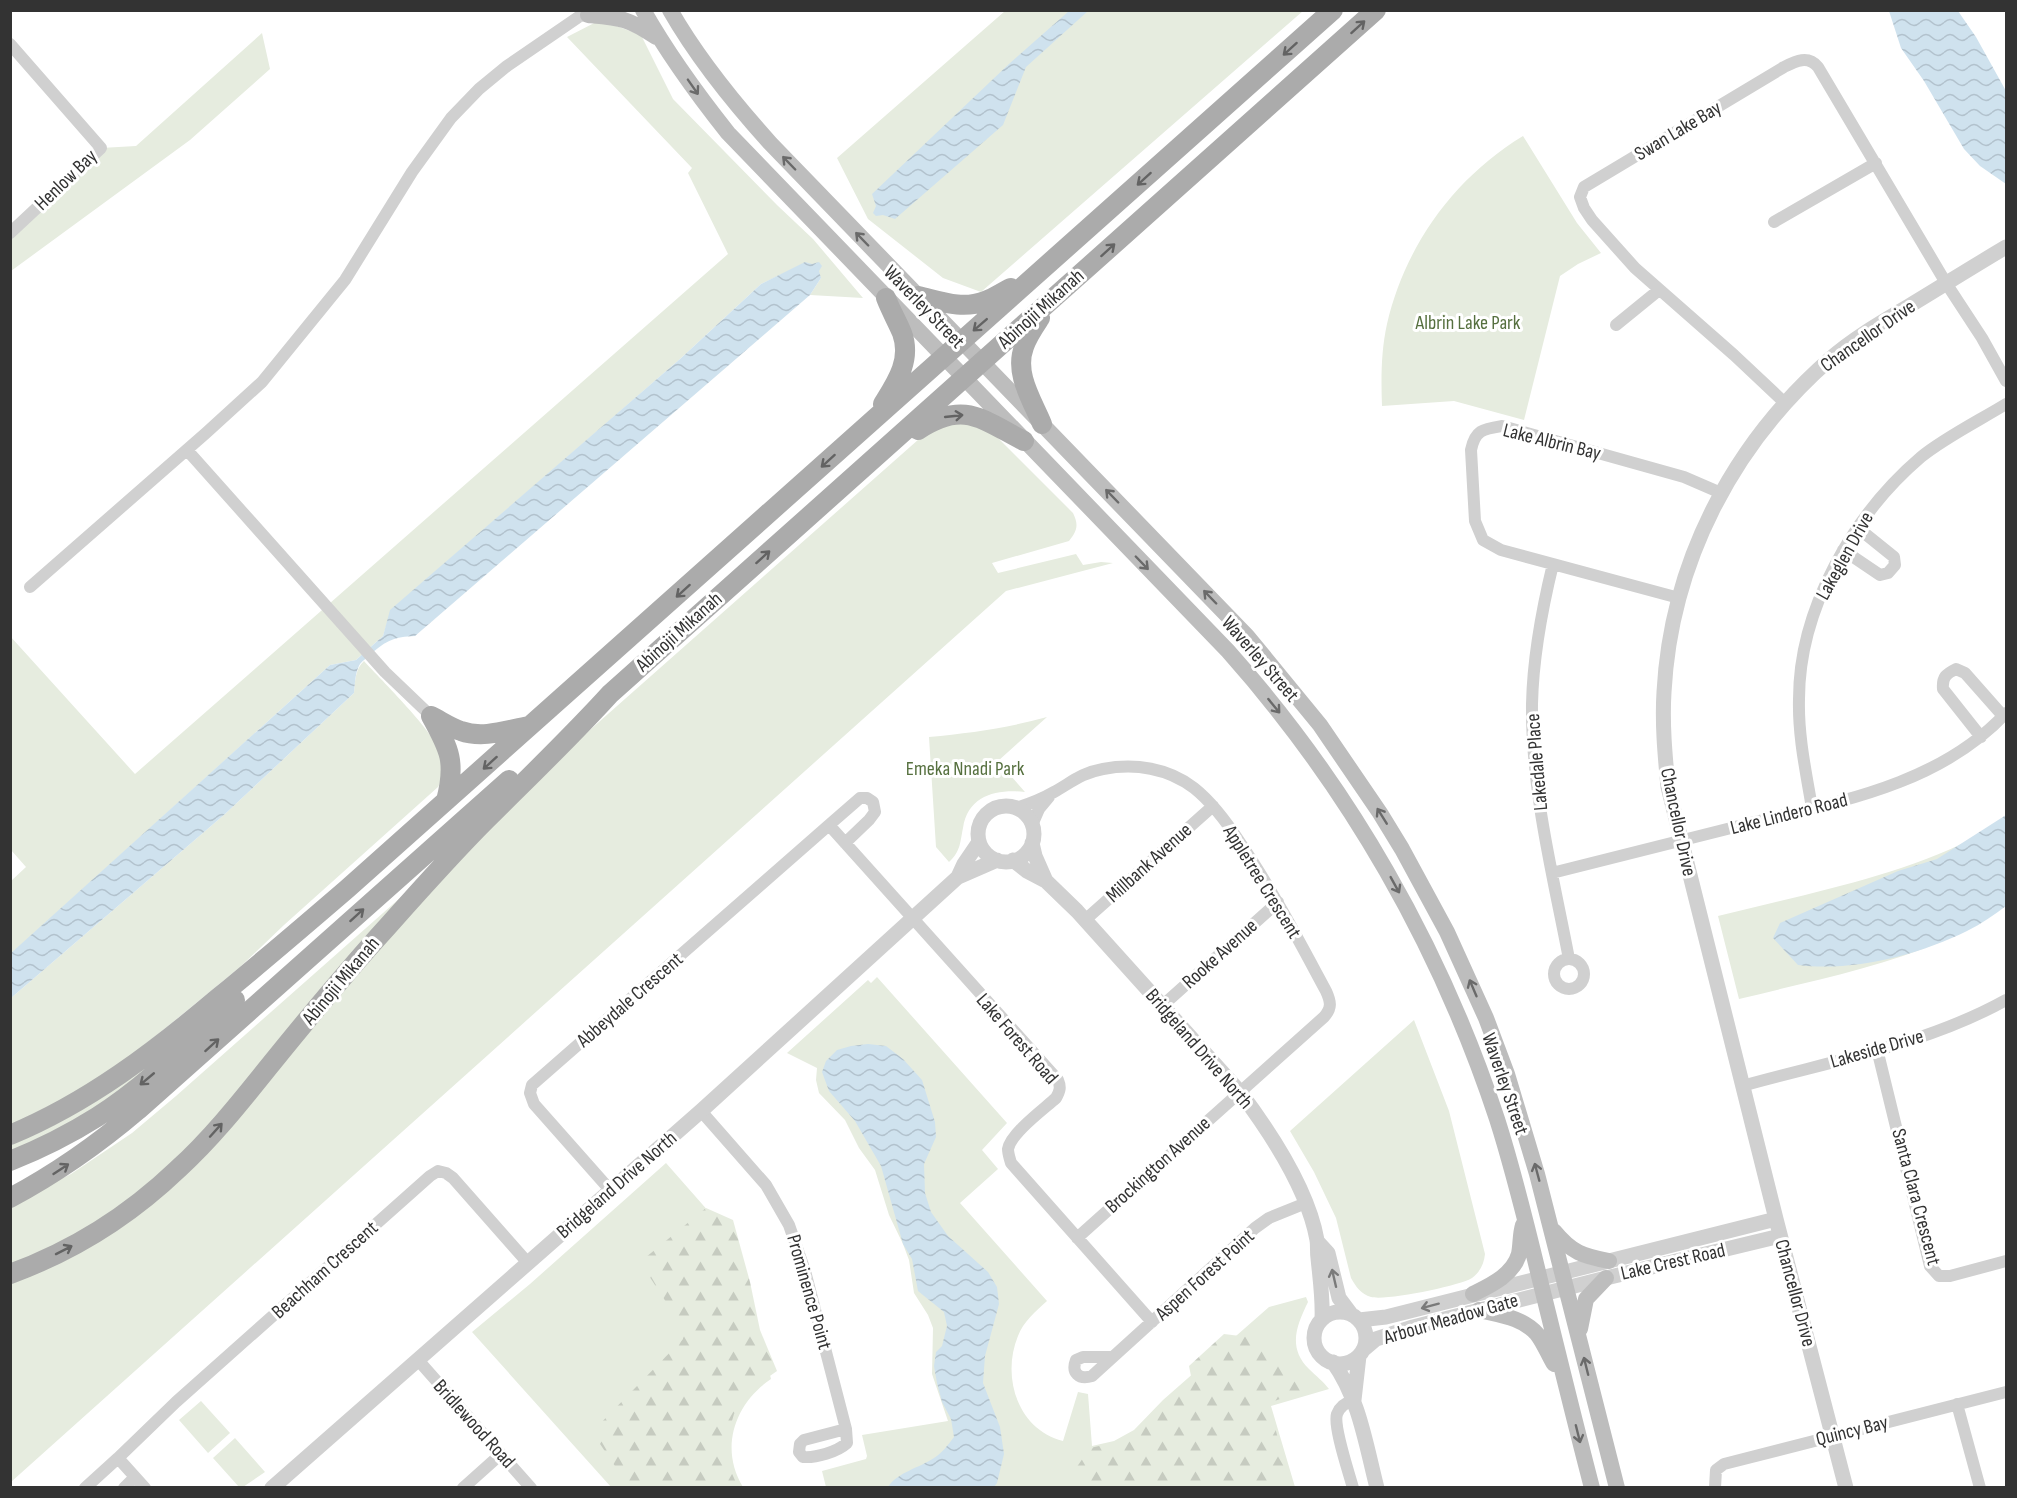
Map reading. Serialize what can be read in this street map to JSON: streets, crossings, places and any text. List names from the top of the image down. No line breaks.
{"streets":{"main road":["Waverley Street","Abinojii Mikanah"],"street":["Swan Lake Bay","Henlow Bay","Chancellor Drive","Lake Albrin Bay","Lakeglen Drive","Lakedale Place","Lake Lindero Road","Millbank Avenue","Appletree Crescent","Rooke Avenue","Abbeydale Crescent","Lake Forest Road","Bridgeland Drive North","Lakeside Drive","Brockington Avenue","Santa Clara Crescent","Lake Crest Road","Beachham Crescent","Aspen Forest Point","Prominence Point","Arbour Meadow Gate","Bridlewood Road","Quincy Bay"]},"crossings":[["Swan Lake Bay","Chancellor Drive"],["Waverley Street","Abinojii Mikanah"],["Waverley Street","Lake Crest Road"],["Waverley Street","Arbour Meadow Gate"],["Chancellor Drive","Lake Albrin Bay"],["Chancellor Drive","Lake Lindero Road"],["Chancellor Drive","Lakeside Drive"],["Chancellor Drive","Lake Crest Road"],["Chancellor Drive","Quincy Bay"],["Lake Albrin Bay","Lakedale Place"],["Lakeglen Drive","Lake Lindero Road"],["Lakedale Place","Lake Lindero Road"],["Millbank Avenue","Appletree Crescent"],["Millbank Avenue","Bridgeland Drive North"],["Appletree Crescent","Rooke Avenue"],["Appletree Crescent","Bridgeland Drive North"],["Appletree Crescent","Brockington Avenue"],["Rooke Avenue","Bridgeland Drive North"],["Abbeydale Crescent","Bridgeland Drive North"],["Lake Forest Road","Bridgeland Drive North"],["Lake Forest Road","Brockington Avenue"],["Lake Forest Road","Aspen Forest Point"],["Bridgeland Drive North","Brockington Avenue"],["Bridgeland Drive North","Beachham Crescent"],["Bridgeland Drive North","Aspen Forest Point"],["Bridgeland Drive North","Prominence Point"],["Bridgeland Drive North","Arbour Meadow Gate"],["Bridgeland Drive North","Bridlewood Road"],["Lakeside Drive","Santa Clara Crescent"],["Lake Crest Road","Arbour Meadow Gate"]],"parks":["Albrin Lake Park","Emeka Nnadi Park"]}
